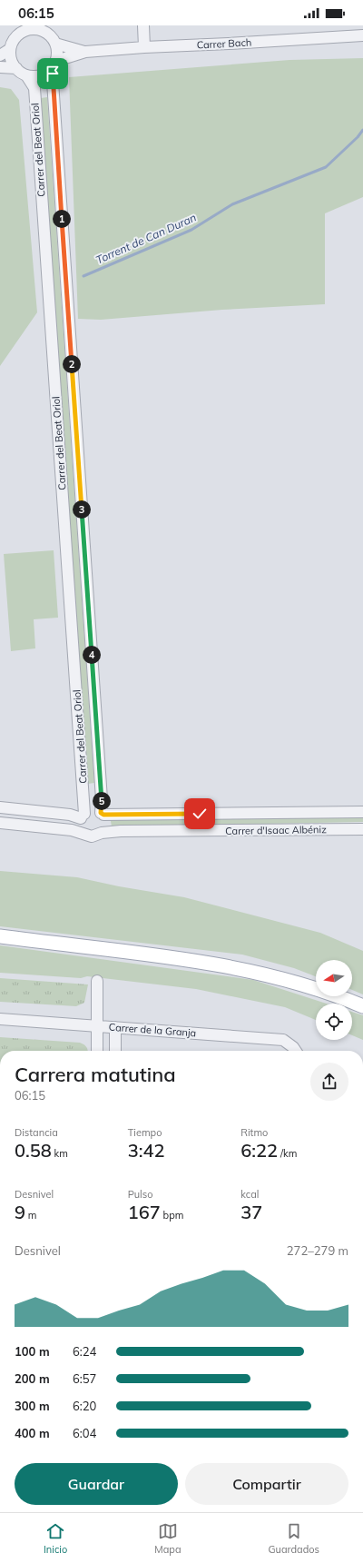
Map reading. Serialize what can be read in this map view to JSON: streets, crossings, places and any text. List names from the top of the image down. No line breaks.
{"streets":{"street":["Carrer Bach","Carrer del Beat Oriol","Carrer d'Isaac Albéniz","Carrer de la Granja"]},"crossings":[["Carrer Bach","Carrer del Beat Oriol"],["Carrer del Beat Oriol","Carrer d'Isaac Albéniz"]],"water":["Torrent de Can Duran"],"north":"left","page":{"status":"06:15","pins":["1","2","3","4","5"],"heading":["Carrera matutina","06:15"],"stats":[["Distancia","0.58 km"],["Tiempo","3:42"],["Ritmo","6:22 /km"],["Desnivel","9 m"],["Pulso","167 bpm"],["kcal","37"]],"chart":["Desnivel","272–279 m"],"list":[{"name":"100 m","note":"6:24"},{"name":"200 m","note":"6:57"},{"name":"300 m","note":"6:20"},{"name":"400 m","note":"6:04"}],"buttons":["Guardar","Compartir"],"tabs":["Inicio","Mapa","Guardados"]}}
